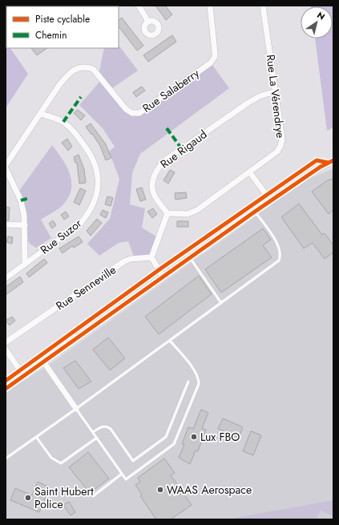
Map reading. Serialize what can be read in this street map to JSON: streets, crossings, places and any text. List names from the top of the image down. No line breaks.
{"streets":{"street":["Rue Salaberry","Rue La Vérendrye","Rue Rigaud","Rue Suzor","Rue Senneville"]},"crossings":[["Rue Salaberry","Rue Suzor"],["Rue La Vérendrye","Rue Rigaud"]],"places":["Lux FBO","WAAS Aerospace","Saint Hubert Police"],"legend":["Piste cyclable","Chemin"],"north":"top right"}
